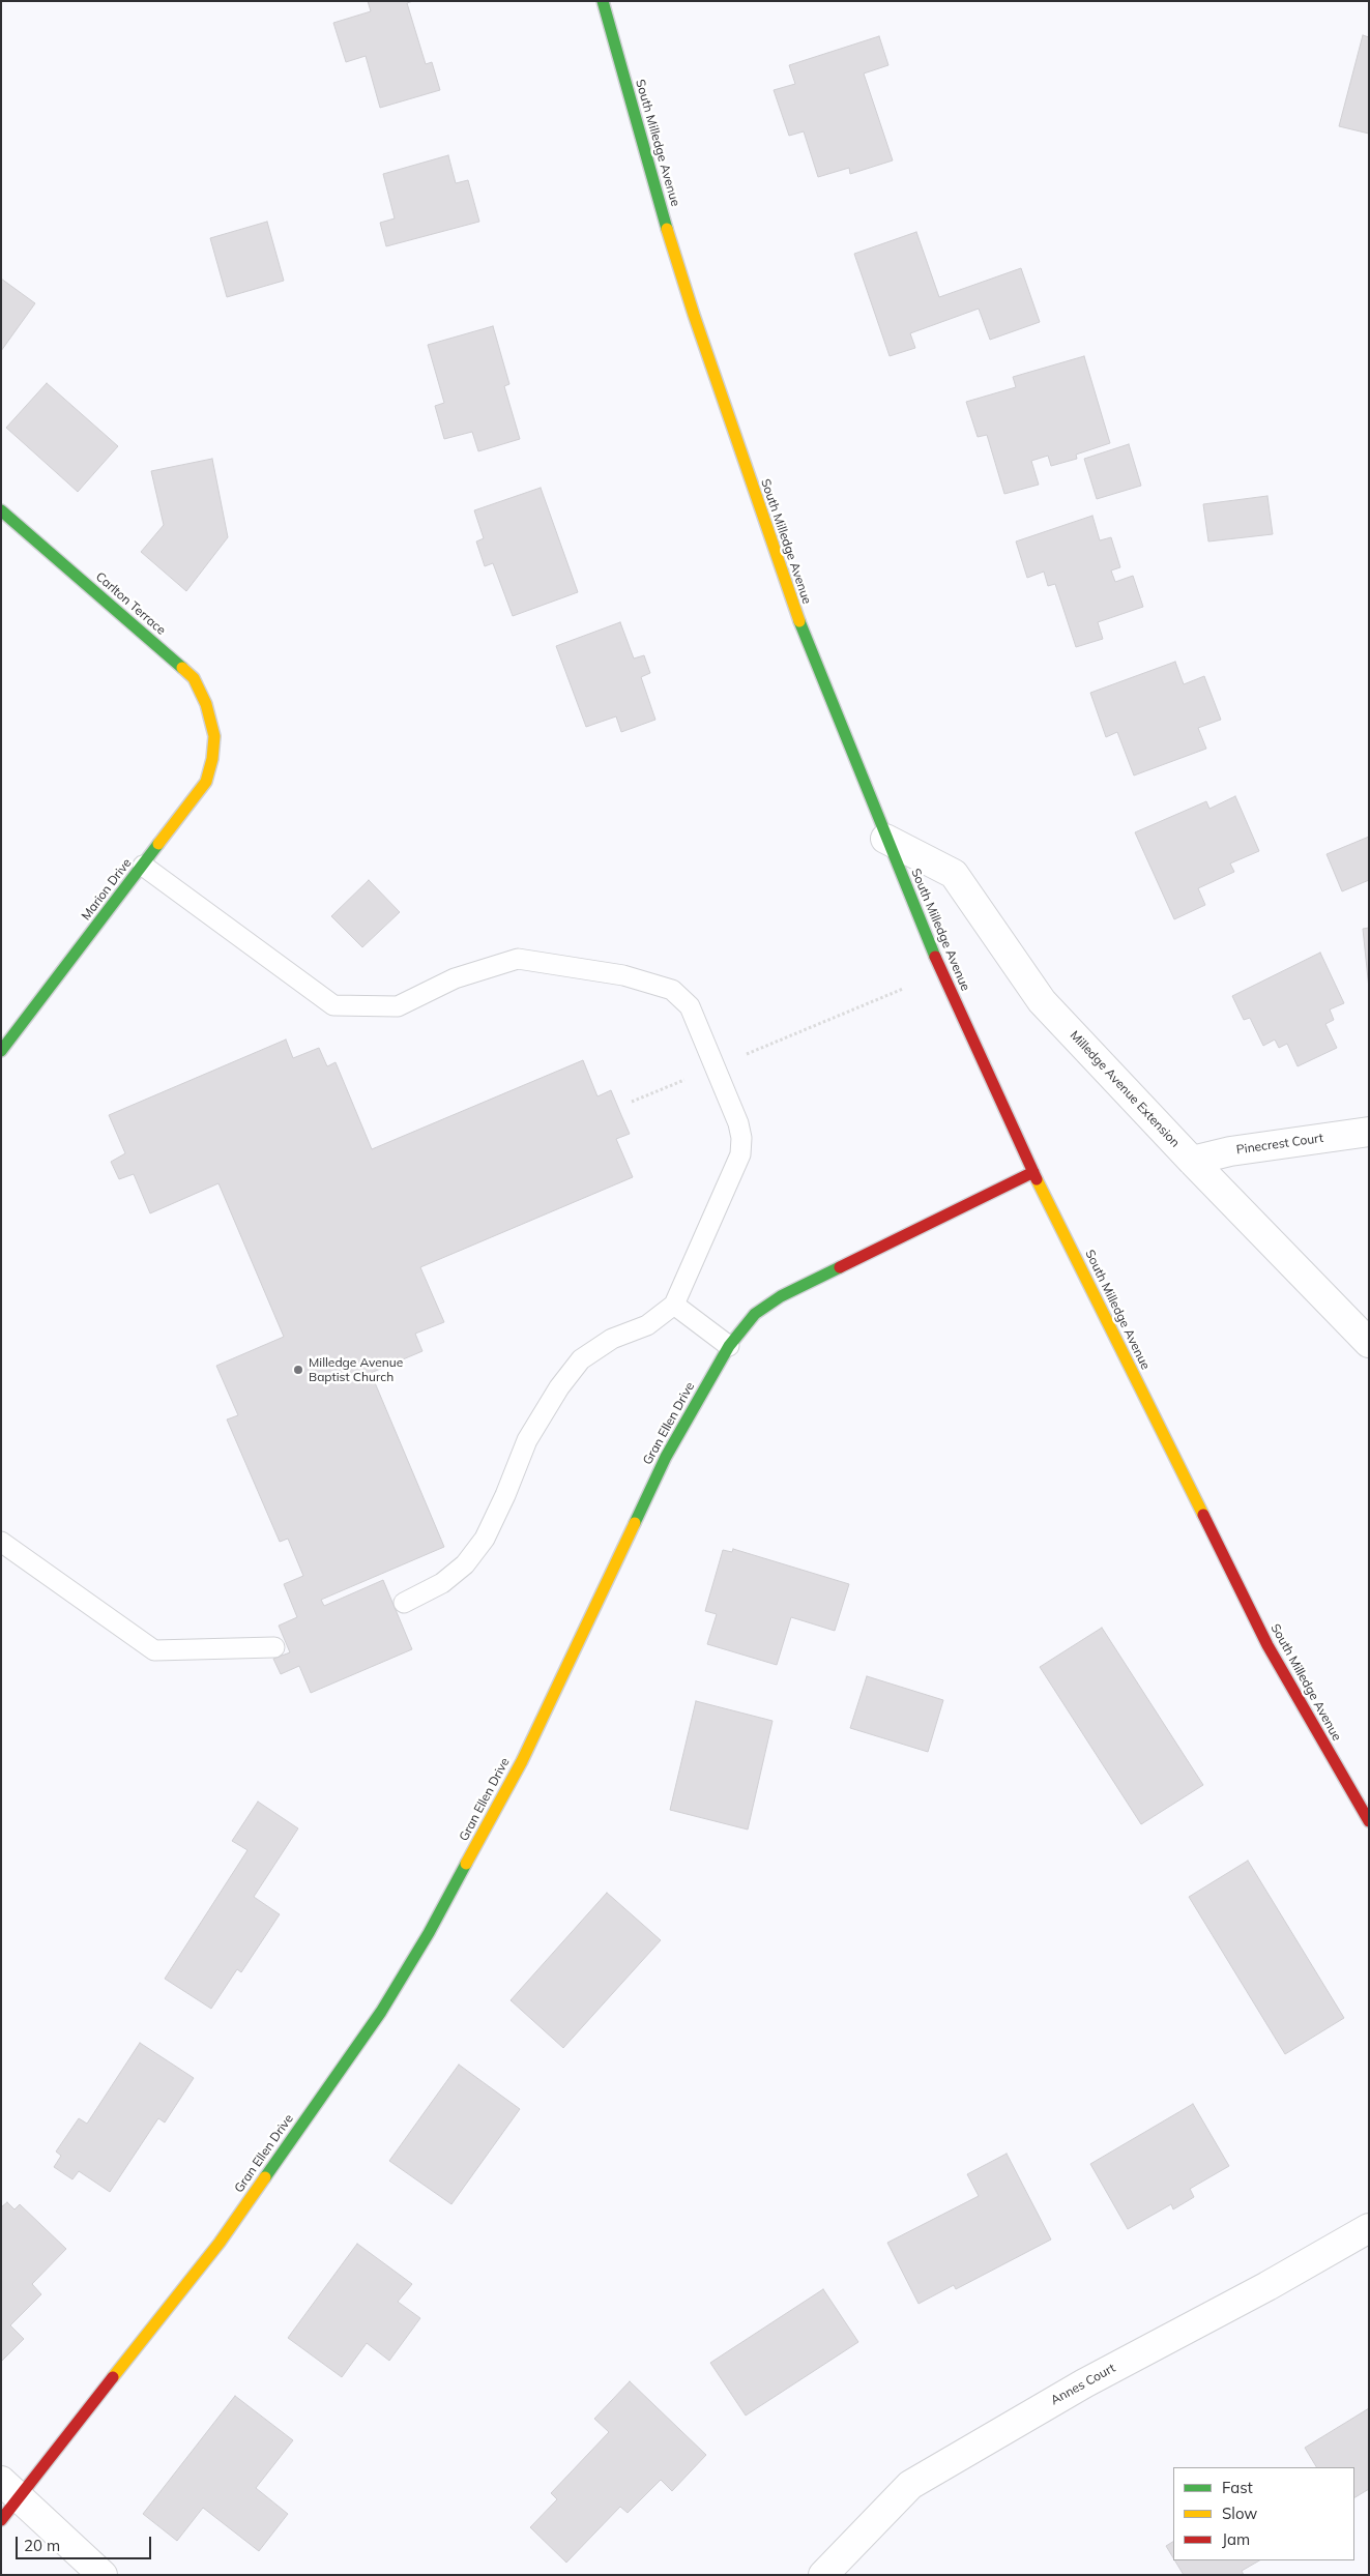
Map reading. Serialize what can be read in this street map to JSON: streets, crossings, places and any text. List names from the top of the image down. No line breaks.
{"streets":{"street":["South Milledge Avenue","Carlton Terrace","Marion Drive","Milledge Avenue Extension","Pinecrest Court","Gran Ellen Drive","Annes Court"]},"crossings":[["South Milledge Avenue","Milledge Avenue Extension"],["South Milledge Avenue","Gran Ellen Drive"],["Carlton Terrace","Marion Drive"],["Milledge Avenue Extension","Pinecrest Court"]],"places":["Milledge Avenue Baptist Church"],"legend":["Fast","Slow","Jam"],"scale_bar":"20 m"}
